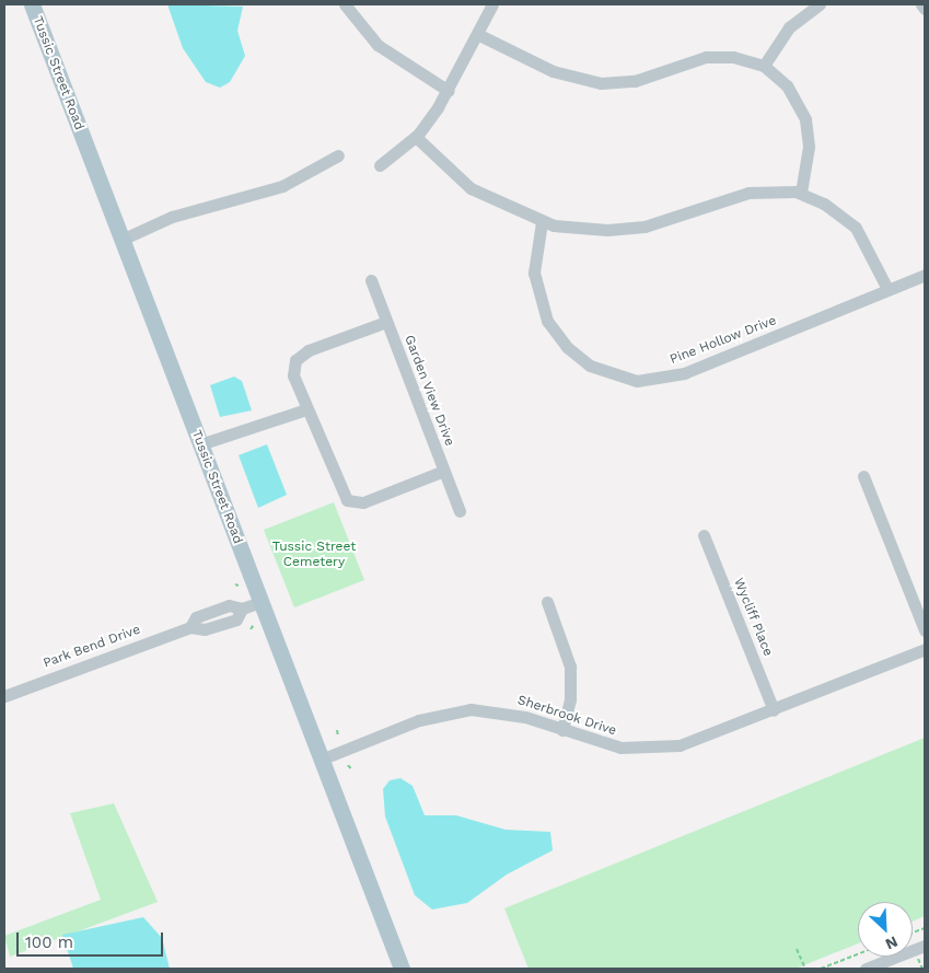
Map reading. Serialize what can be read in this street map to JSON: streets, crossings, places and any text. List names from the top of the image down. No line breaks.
{"streets":{"main road":["Tussic Street Road"],"street":["Pine Hollow Drive","Garden View Drive","Wycliff Place","Park Bend Drive","Sherbrook Drive"]},"crossings":[["Tussic Street Road","Park Bend Drive"],["Tussic Street Road","Sherbrook Drive"],["Wycliff Place","Sherbrook Drive"]],"parks":["Tussic Street Cemetery"],"scale_bar":"100 m","north":"bottom right"}
